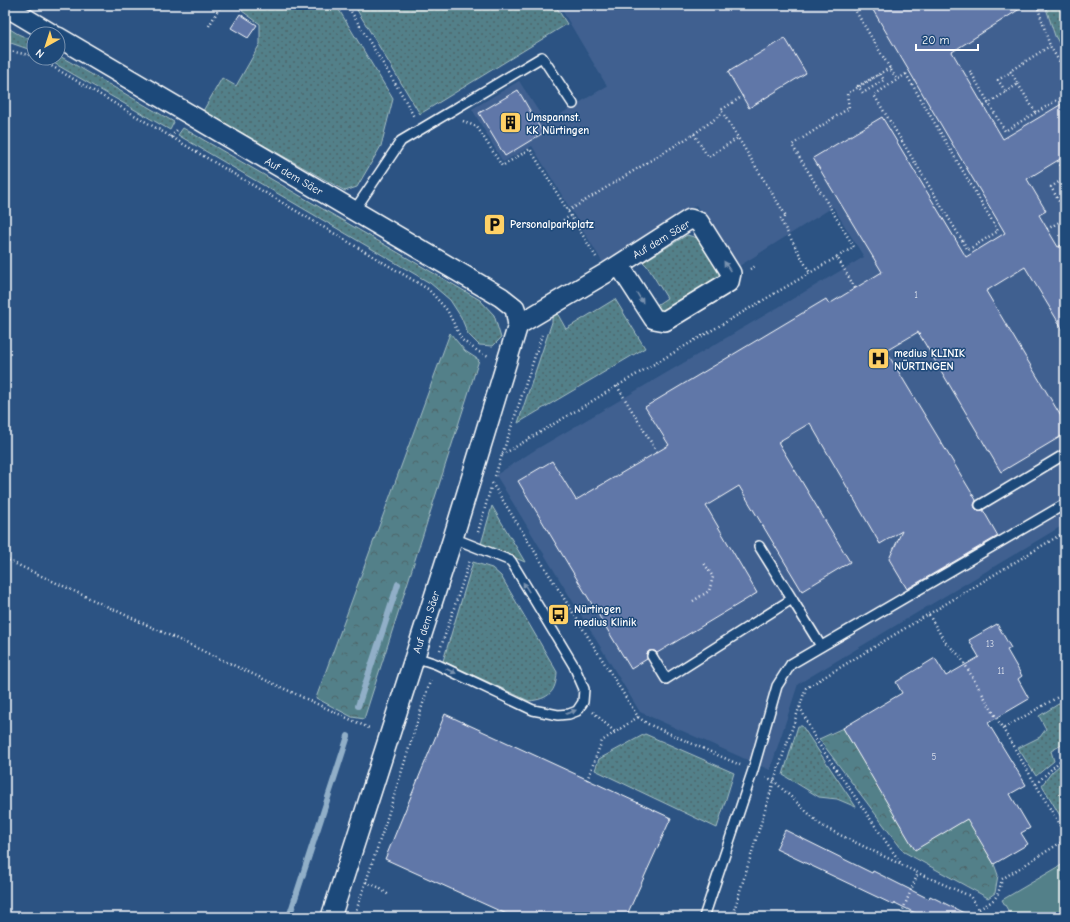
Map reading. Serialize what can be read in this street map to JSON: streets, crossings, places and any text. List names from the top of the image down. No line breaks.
{"streets":{"street":["Auf dem Säer"]},"places":{"building":["Umspannst. KK Nürtingen"],"parking":["Personalparkplatz"],"hospital":["medius KLINIK NÜRTINGEN"],"bus stop":["Nürtingen medius Klinik"]},"house_numbers":["1","13","11","5"],"scale_bar":"20 m","north":"bottom left"}
